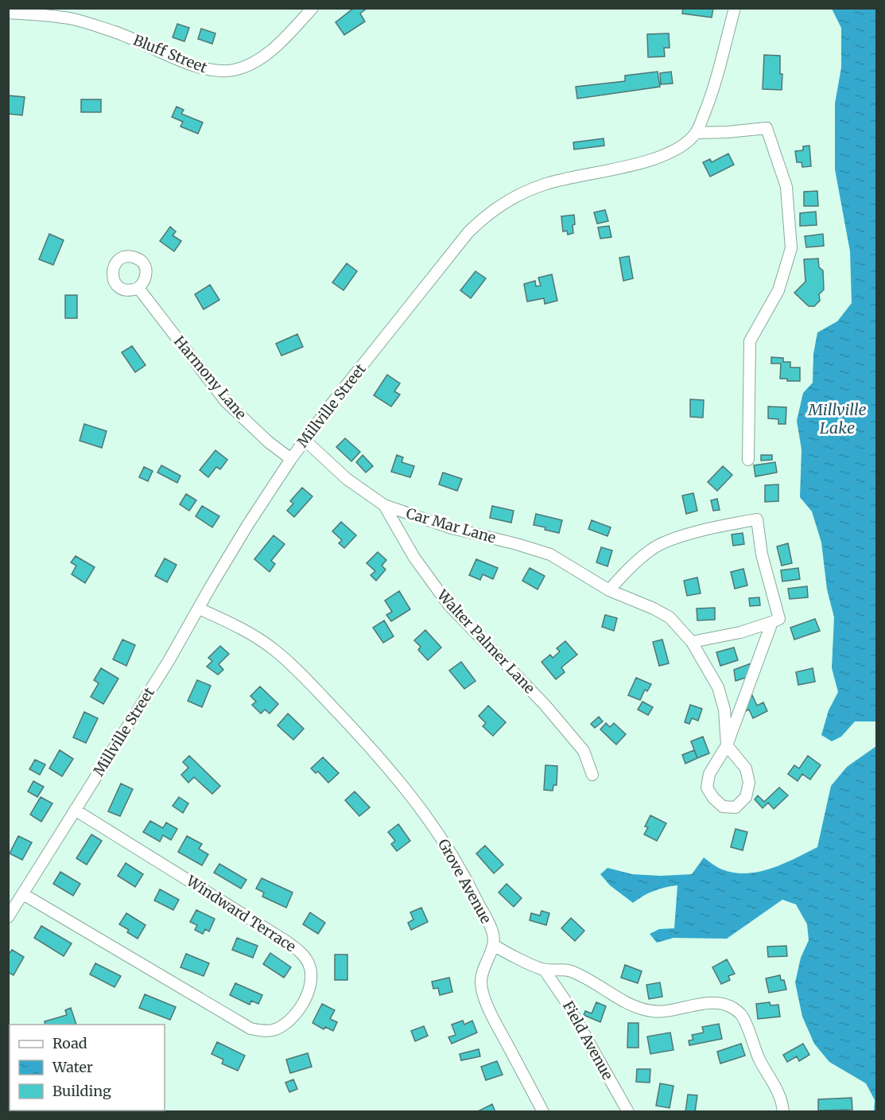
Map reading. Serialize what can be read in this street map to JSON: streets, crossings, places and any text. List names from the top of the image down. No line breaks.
{"streets":{"street":["Bluff Street","Harmony Lane","Millville Street","Car Mar Lane","Walter Palmer Lane","Grove Avenue","Windward Terrace","Field Avenue"]},"crossings":[["Harmony Lane","Millville Street"],["Millville Street","Car Mar Lane"],["Millville Street","Grove Avenue"],["Millville Street","Windward Terrace"],["Car Mar Lane","Walter Palmer Lane"]],"water":["Millville Lake"],"legend":["Road","Water","Building"]}
